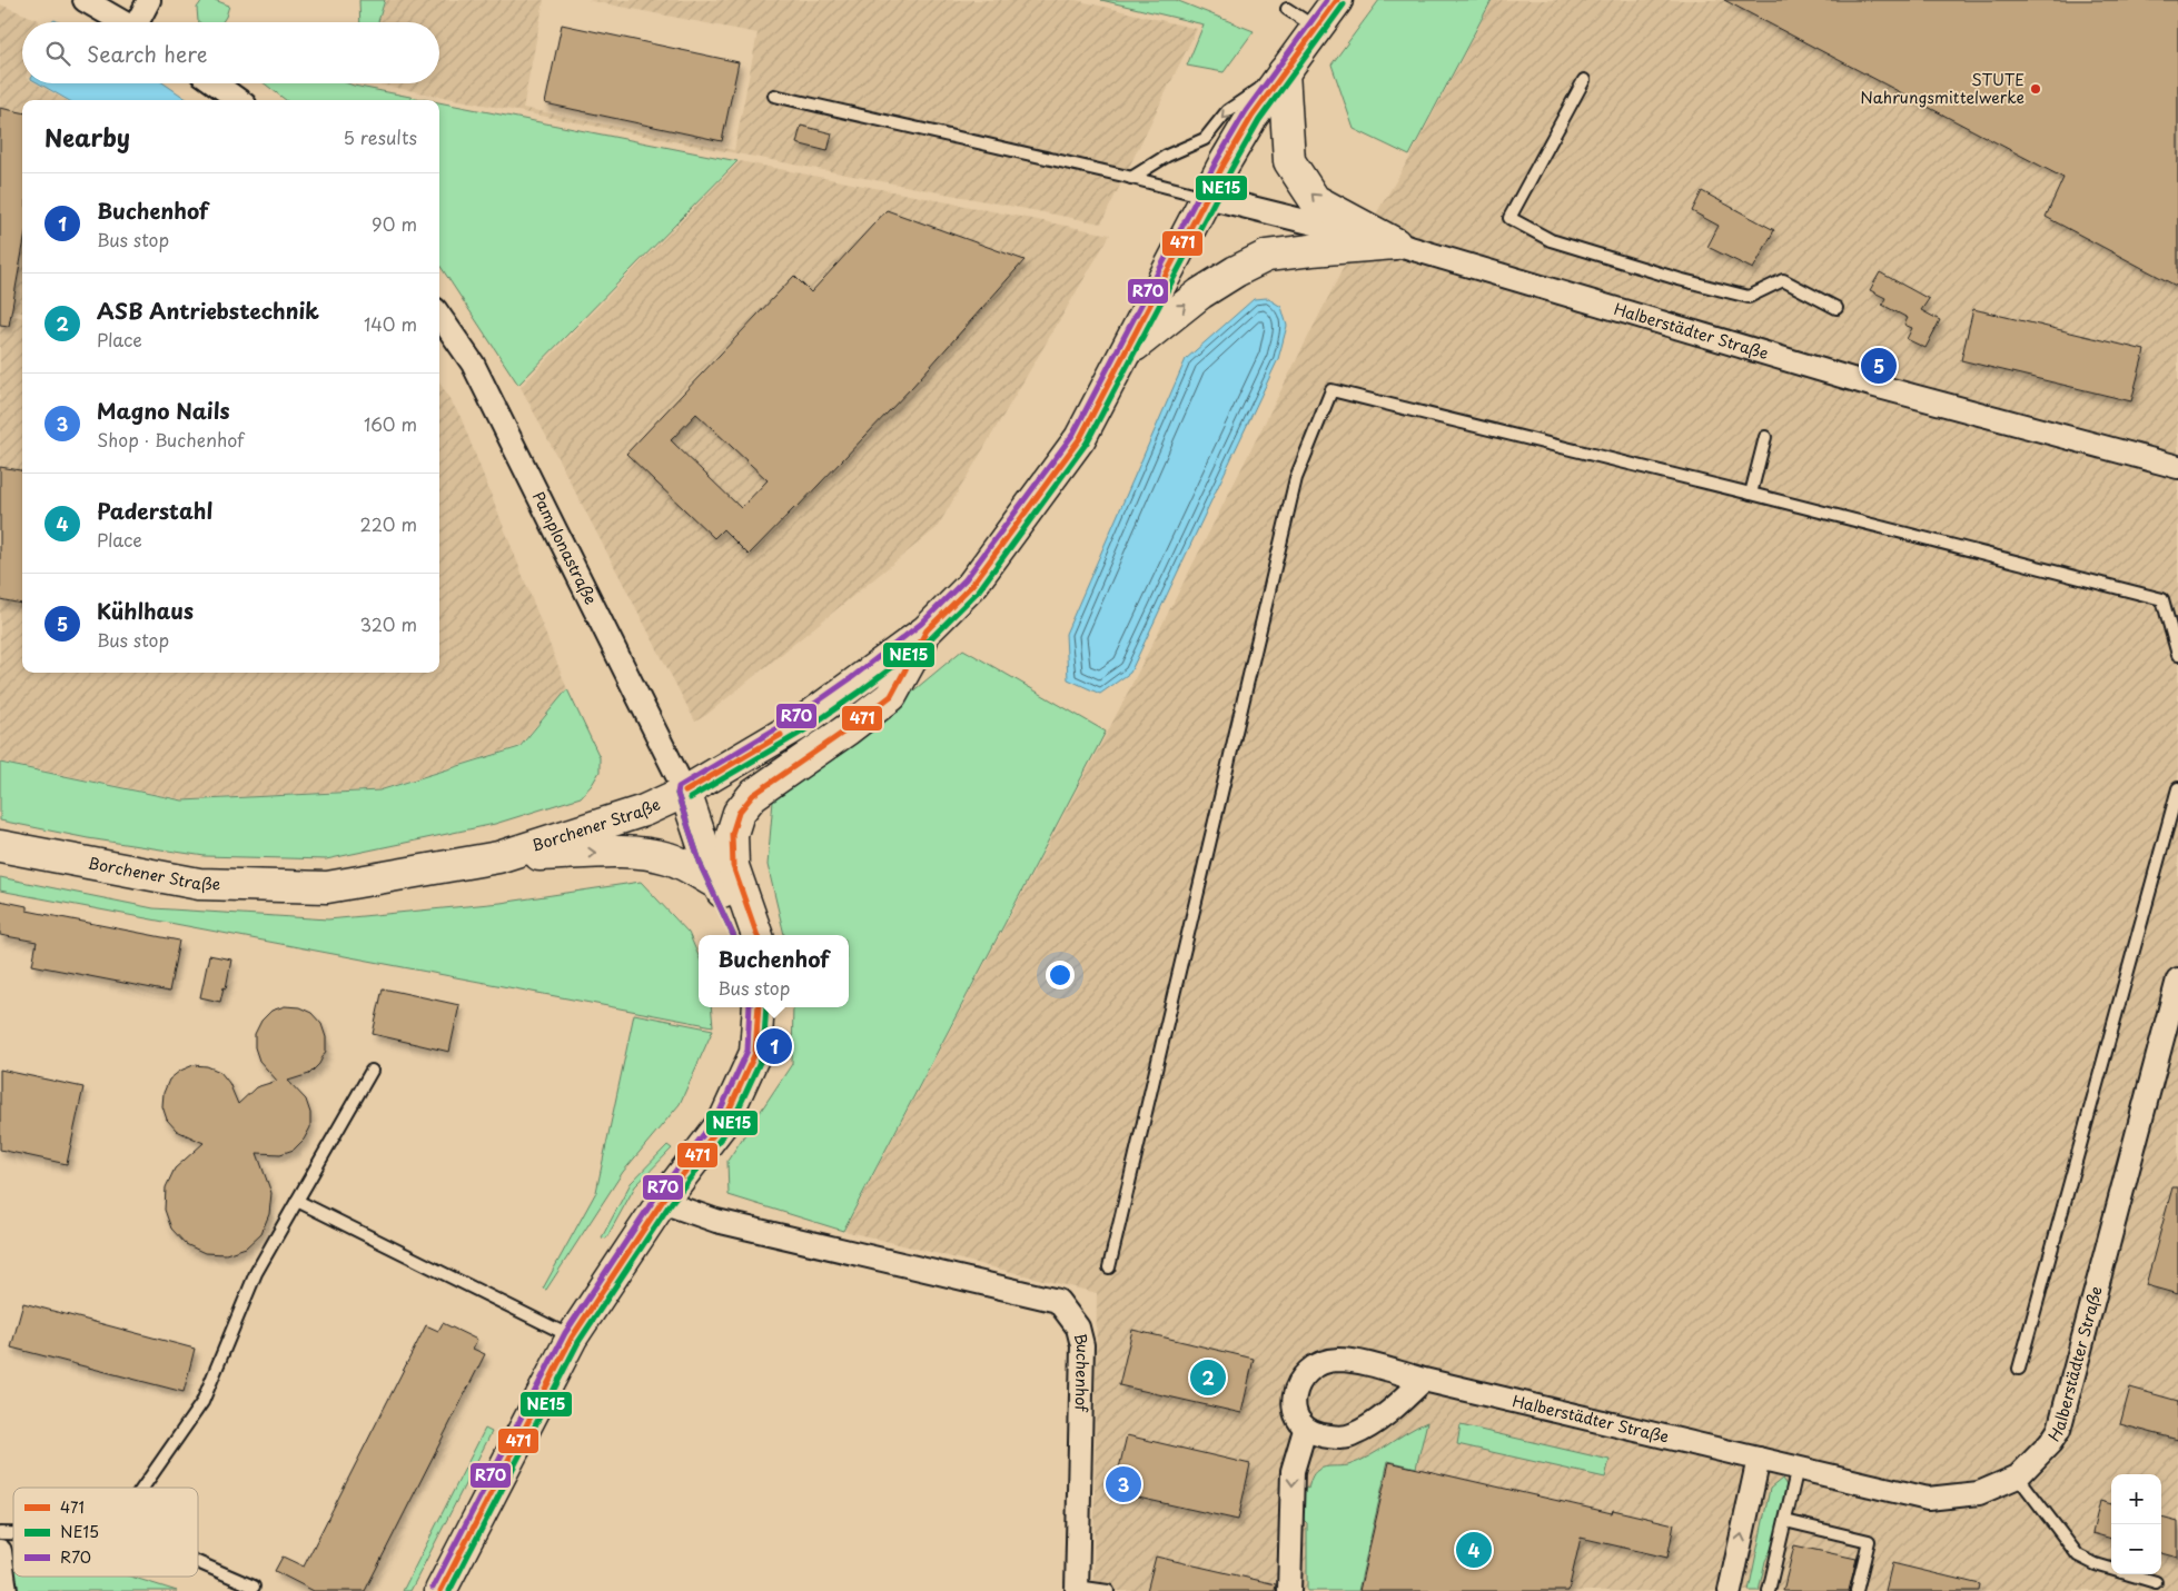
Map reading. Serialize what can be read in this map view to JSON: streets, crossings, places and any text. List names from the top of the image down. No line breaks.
{"streets":{"main road":["Borchener Straße"],"street":["Halberstädter Straße","Pamplonastraße","Buchenhof"]},"crossings":[["Halberstädter Straße","Borchener Straße"],["Pamplonastraße","Borchener Straße"]],"places":["STUTE Nahrungsmittelwerke"],"lines":["transit line 471","transit line R70","transit line NE15"],"legend":["471","NE15","R70"],"page":{"search":"Search here","heading":["Nearby","5 results"],"list":[{"mark":"1","name":"Buchenhof","note":"Bus stop","value":"90 m"},{"mark":"2","name":"ASB Antriebstechnik","note":"Place","value":"140 m"},{"mark":"3","name":"Magno Nails","note":"Shop · Buchenhof","value":"160 m"},{"mark":"4","name":"Paderstahl","note":"Place","value":"220 m"},{"mark":"5","name":"Kühlhaus","note":"Bus stop","value":"320 m"}],"pins":["5","1","2","3","4"],"popup":["Buchenhof","Bus stop"],"map_buttons":["+","−"]}}
